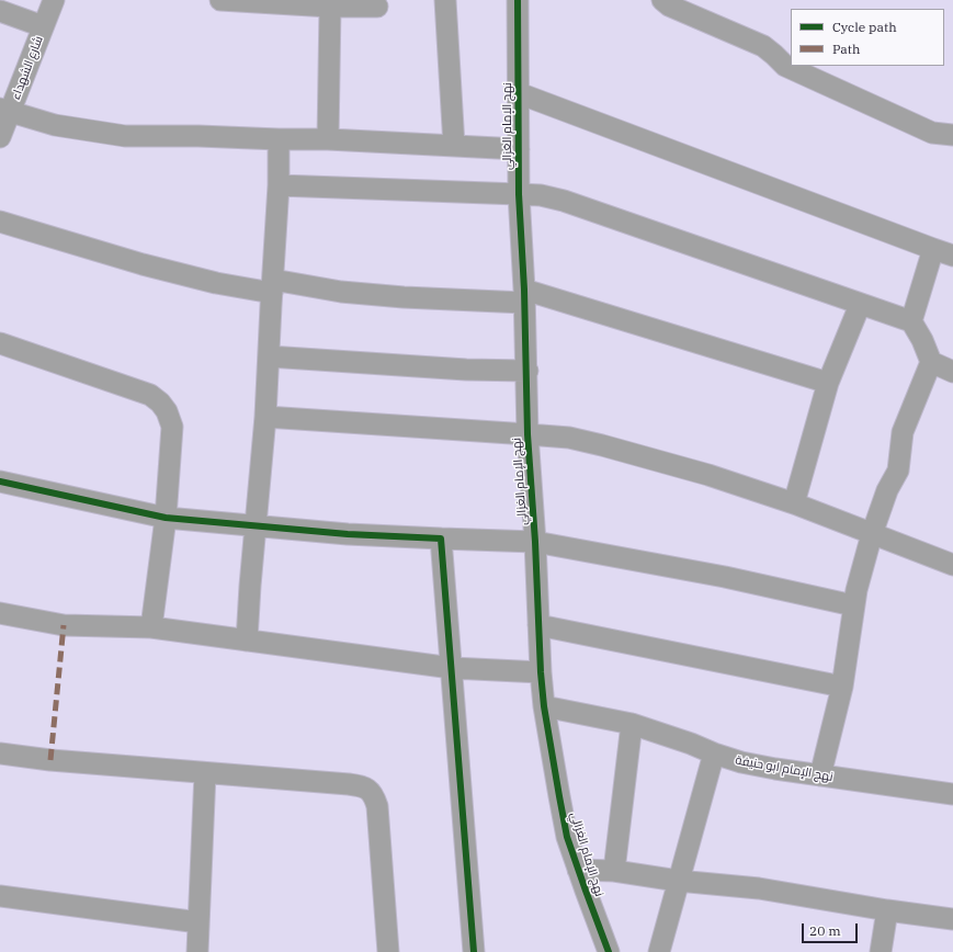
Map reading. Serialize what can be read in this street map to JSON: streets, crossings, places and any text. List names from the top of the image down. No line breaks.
{"streets":{"street":["شارع الشهداء","نهج الإمام الغزالي","نهج الإمام ابو حنيفة"]},"crossings":[["نهج الإمام الغزالي","نهج الإمام ابو حنيفة"]],"legend":["Cycle path","Path"],"scale_bar":"20 m"}
